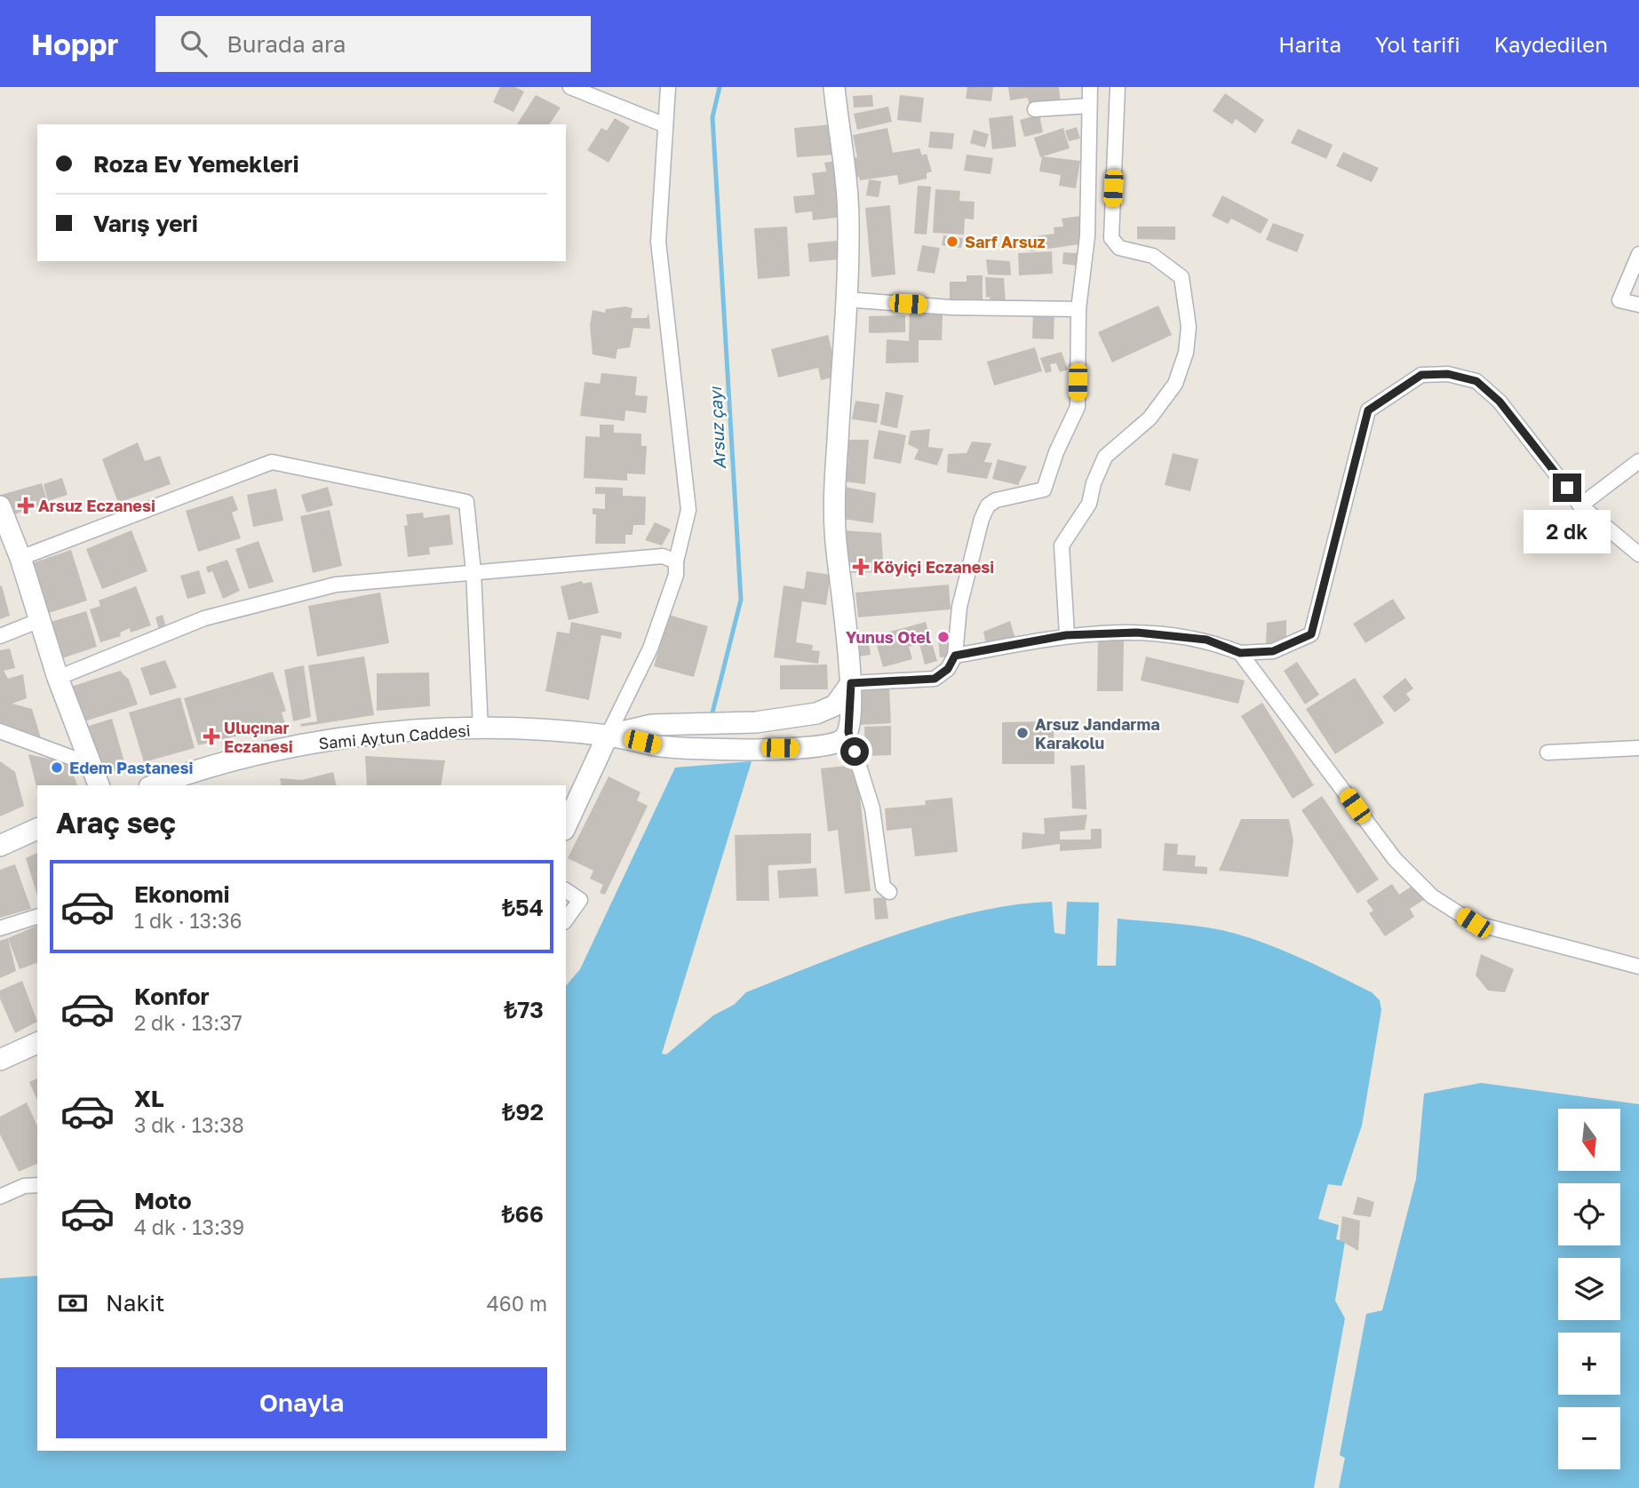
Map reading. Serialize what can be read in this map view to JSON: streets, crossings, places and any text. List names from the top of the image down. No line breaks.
{"streets":{"main road":["Sami Aytun Caddesi"]},"water":["Arsuz çayı"],"places":{"other":["Sarf Arsuz","Yunus Otel","Arsuz Jandarma Karakolu","Edem Pastanesi"],"health":["Arsuz Eczanesi","Köyiçi Eczanesi","Uluçınar Eczanesi"]},"north":"bottom","page":{"header":"Hoppr","search":"Burada ara","nav":["Harita","Yol tarifi","Kaydedilen"],"banner":["Roza Ev Yemekleri","Varış yeri"],"bubble":"2 dk","heading":"Araç seç","list":[{"name":"Ekonomi","note":"1 dk · 13:36","value":"₺54"},{"name":"Konfor","note":"2 dk · 13:37","value":"₺73"},{"name":"XL","note":"3 dk · 13:38","value":"₺92"},{"name":"Moto","note":"4 dk · 13:39","value":"₺66"}],"map_buttons":["+","−"],"pay":["Nakit","460 m"],"buttons":"Onayla"}}
